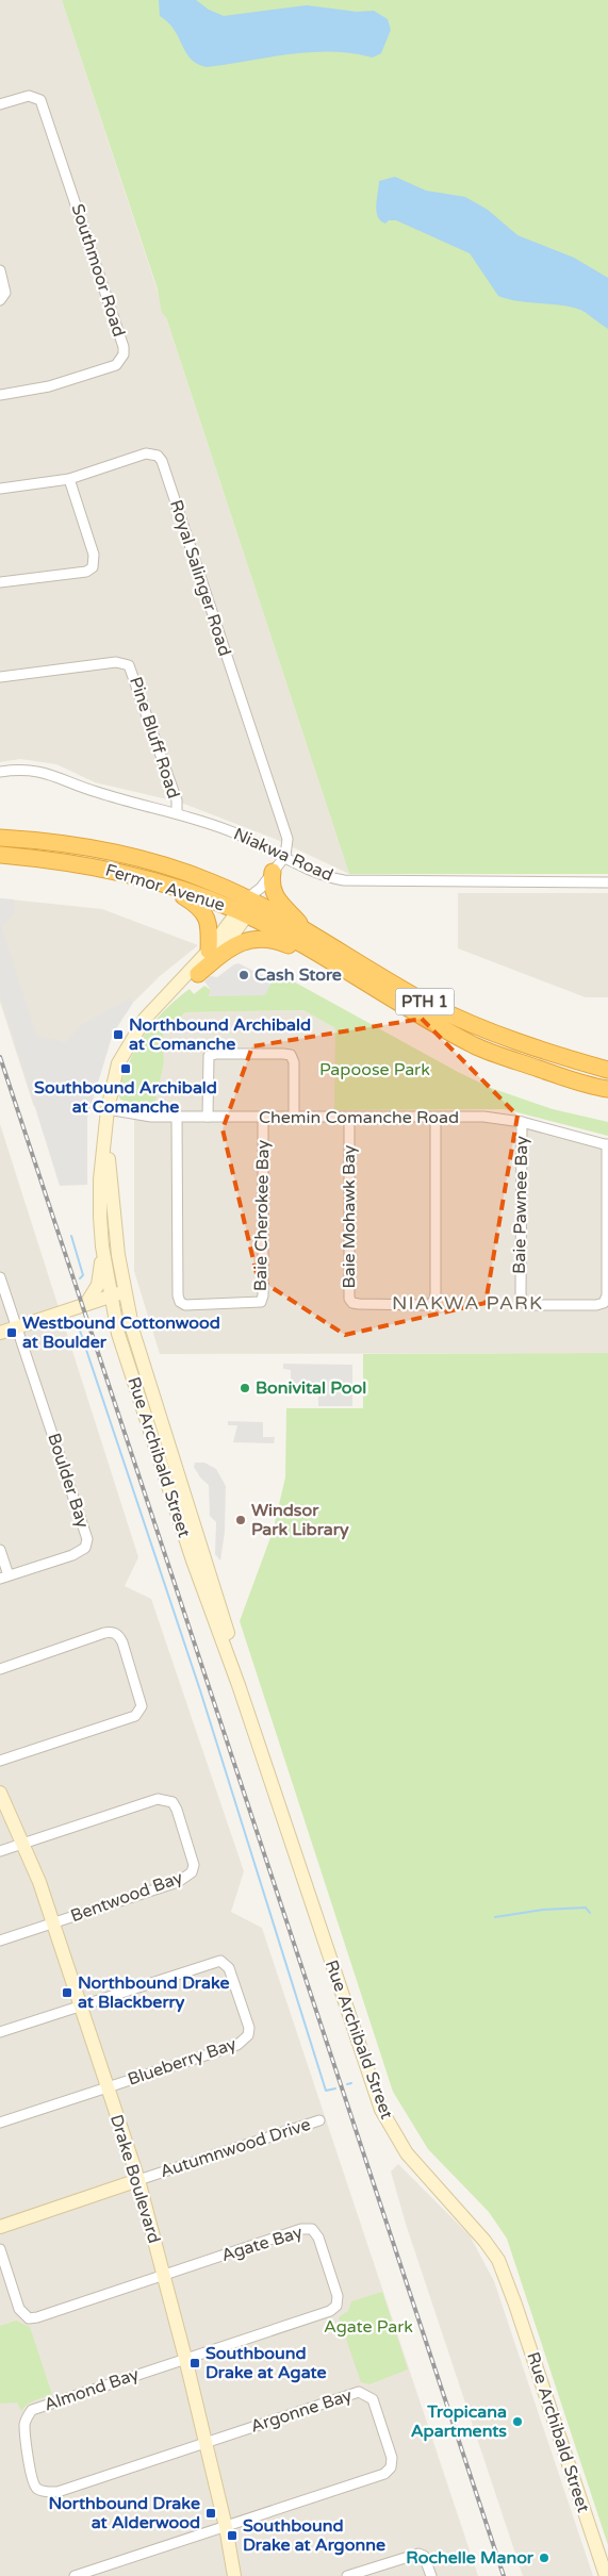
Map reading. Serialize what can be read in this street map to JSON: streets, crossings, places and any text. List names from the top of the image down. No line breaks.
{"streets":{"highway":["Fermor Avenue","PTH 1"],"main road":["Rue Archibald Street","Autumnwood Drive","Drake Boulevard"],"street":["Southmoor Road","Royal Salinger Road","Pine Bluff Road","Niakwa Road","Chemin Comanche Road","Baie Pawnee Bay","Baie Cherokee Bay","Baie Mohawk Bay","Boulder Bay","Bentwood Bay","Blueberry Bay","Agate Bay","Almond Bay","Argonne Bay"]},"crossings":[["Royal Salinger Road","Niakwa Road"],["Royal Salinger Road","Rue Archibald Street"],["Pine Bluff Road","Niakwa Road"],["Niakwa Road","Rue Archibald Street"],["Fermor Avenue","Rue Archibald Street"],["Chemin Comanche Road","Baie Pawnee Bay"],["Chemin Comanche Road","Baie Cherokee Bay"],["Chemin Comanche Road","Baie Mohawk Bay"],["Chemin Comanche Road","Rue Archibald Street"],["Bentwood Bay","Drake Boulevard"],["Blueberry Bay","Drake Boulevard"],["Autumnwood Drive","Drake Boulevard"],["Drake Boulevard","Agate Bay"],["Drake Boulevard","Almond Bay"],["Drake Boulevard","Argonne Bay"],["Agate Bay","Almond Bay"],["Almond Bay","Argonne Bay"]],"districts":["NIAKWA PARK"],"parks":["Papoose Park","Agate Park"],"places":{"other":["Cash Store","Bonivital Pool","Windsor Park Library","Tropicana Apartments","Rochelle Manor"],"transit":["Northbound Archibald at Comanche","Southbound Archibald at Comanche","Westbound Cottonwood at Boulder","Northbound Drake at Blackberry","Southbound Drake at Agate","Northbound Drake at Alderwood","Southbound Drake at Argonne"]}}
